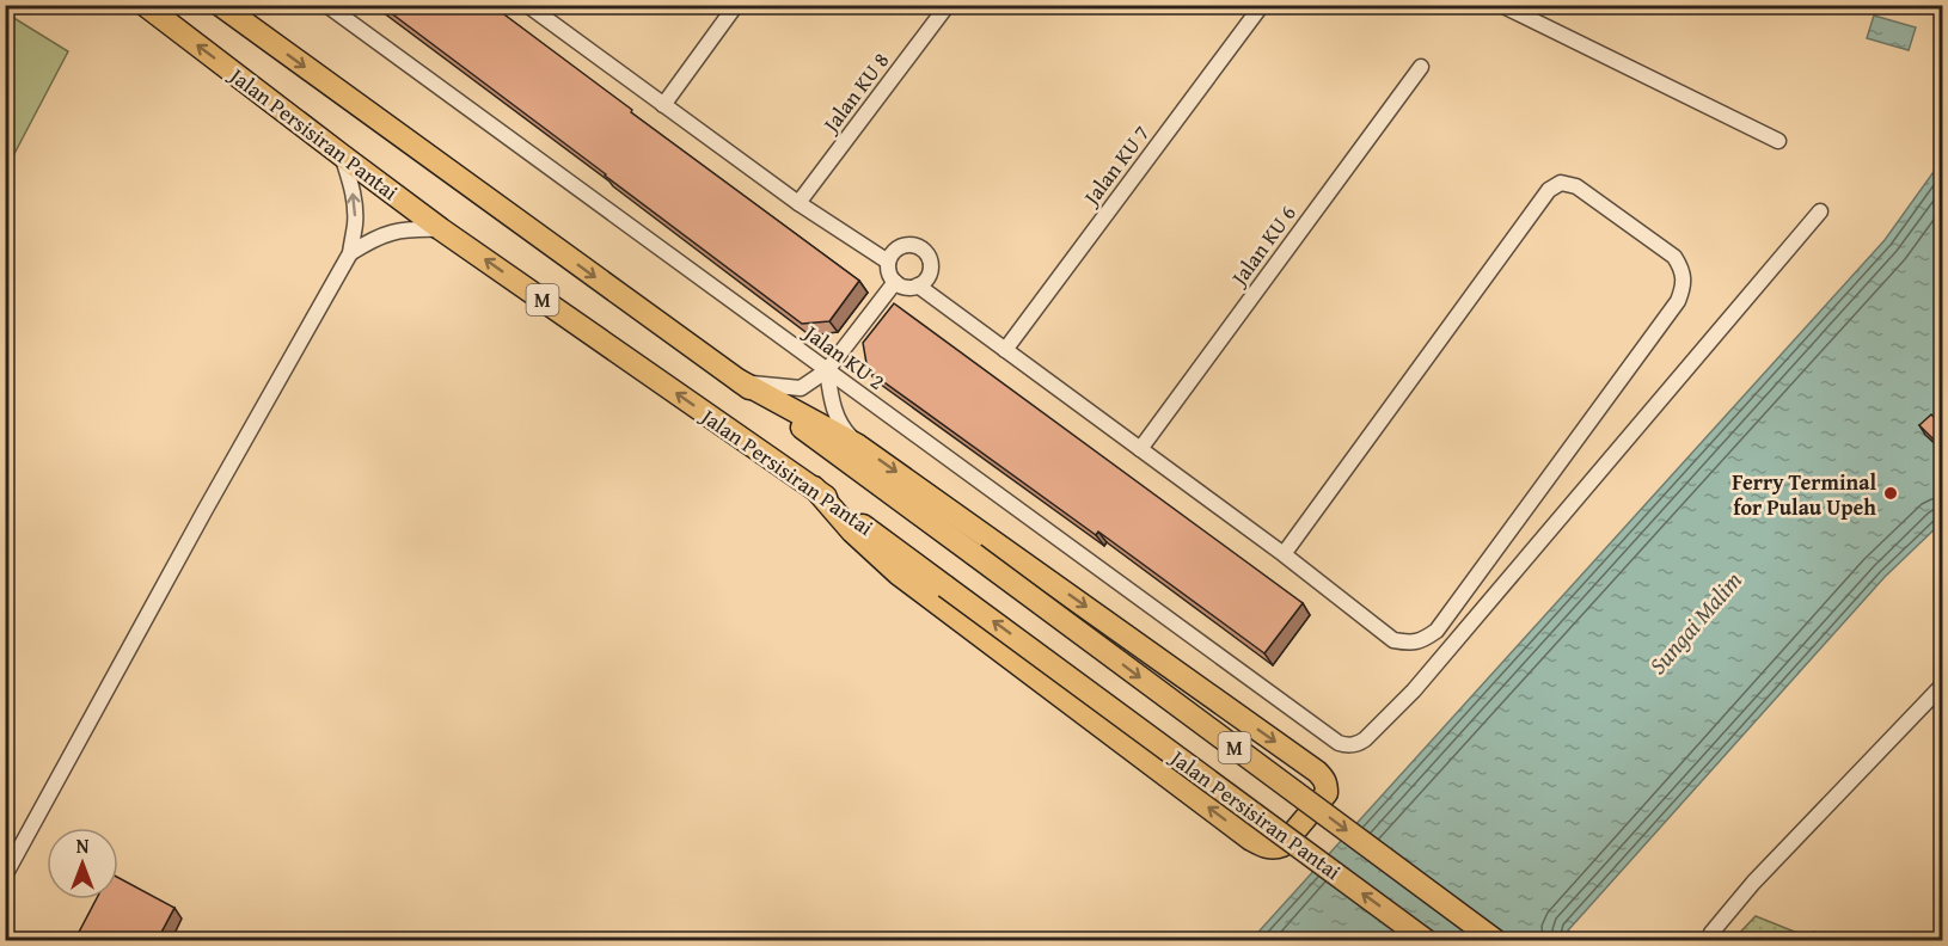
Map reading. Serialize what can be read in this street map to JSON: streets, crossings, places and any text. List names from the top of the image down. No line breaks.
{"streets":{"main road":["Jalan Persisiran Pantai","M"],"street":["Jalan KU 8","Jalan KU 7","Jalan KU 6","Jalan KU 2"]},"water":["Sungai Malim"],"places":["Ferry Terminal for Pulau Upeh"],"north":"top"}
